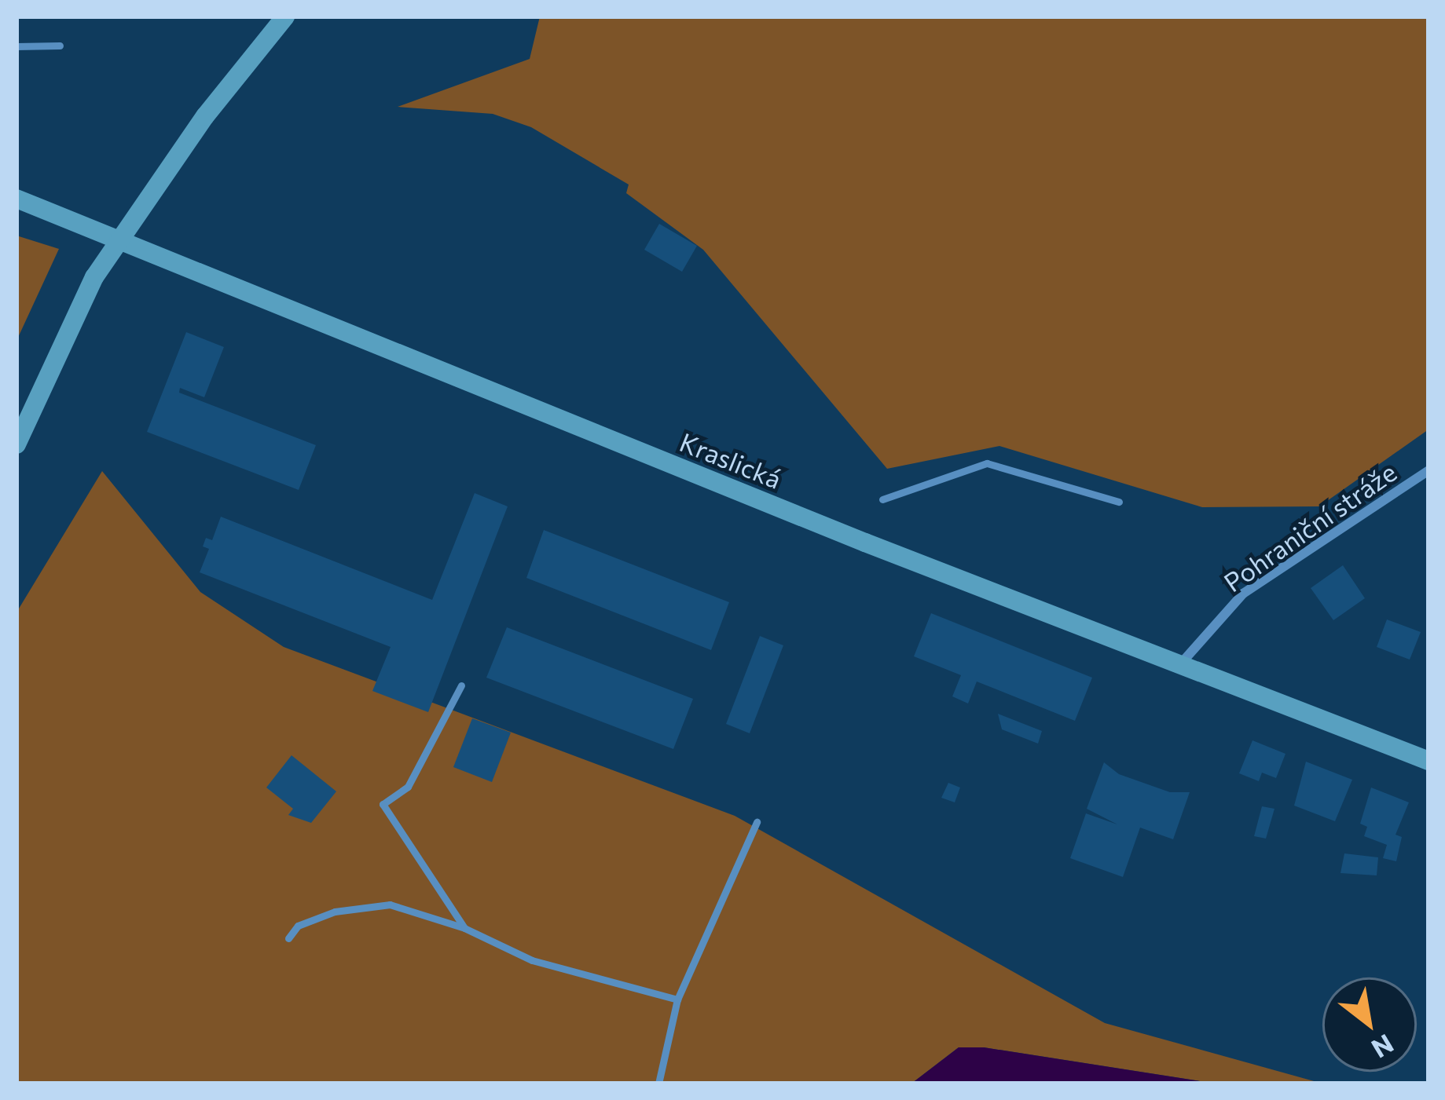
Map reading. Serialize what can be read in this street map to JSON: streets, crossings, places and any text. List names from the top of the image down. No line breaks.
{"streets":{"main road":["Kraslická"],"street":["Pohraniční stráže"]},"crossings":[["Kraslická","Pohraniční stráže"]],"north":"bottom right"}
